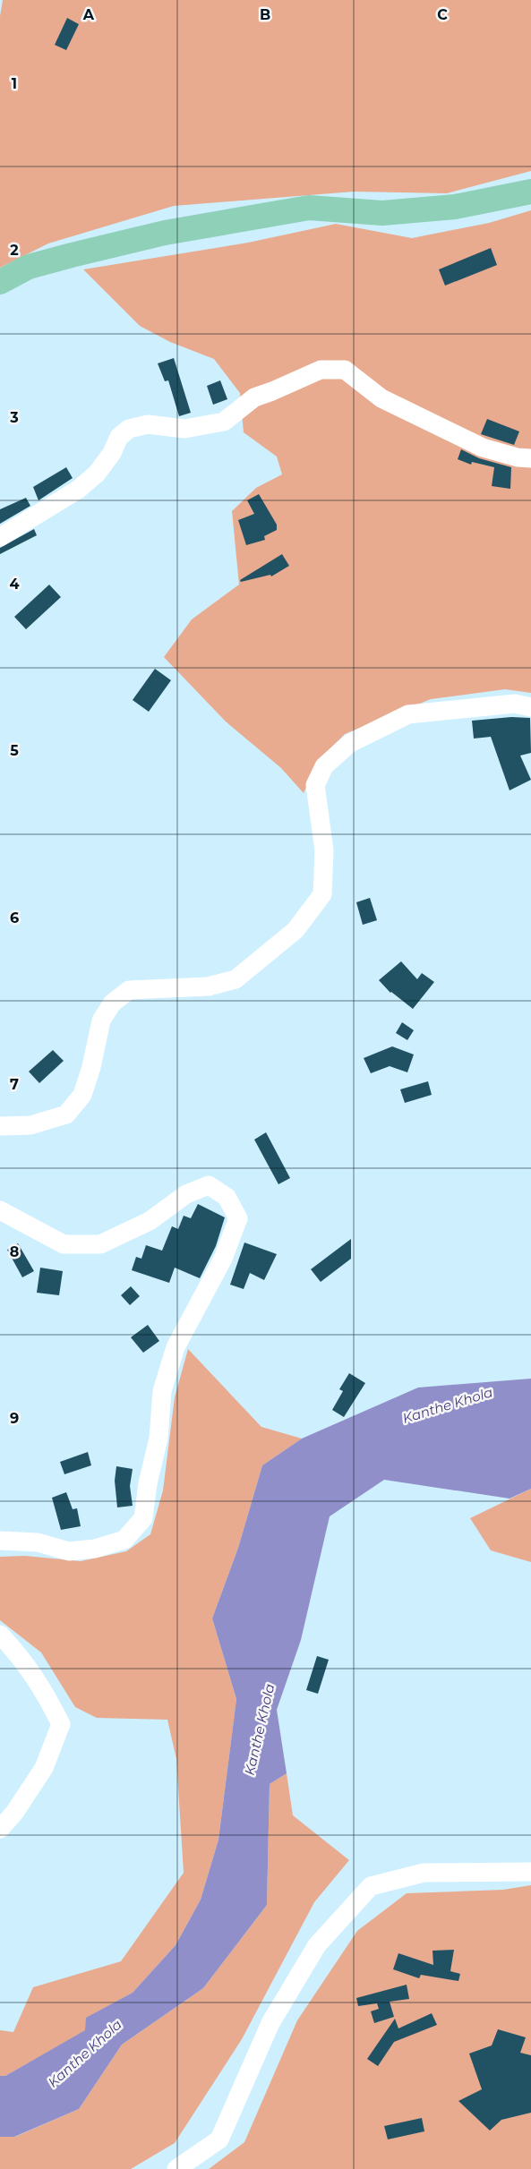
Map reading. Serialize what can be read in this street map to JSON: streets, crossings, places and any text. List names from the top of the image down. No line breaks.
{"water":["Kanthe Khola"],"grid":{"columns":["A","B","C"],"rows":["1","2","3","4","5","6","7","8","9"]}}
